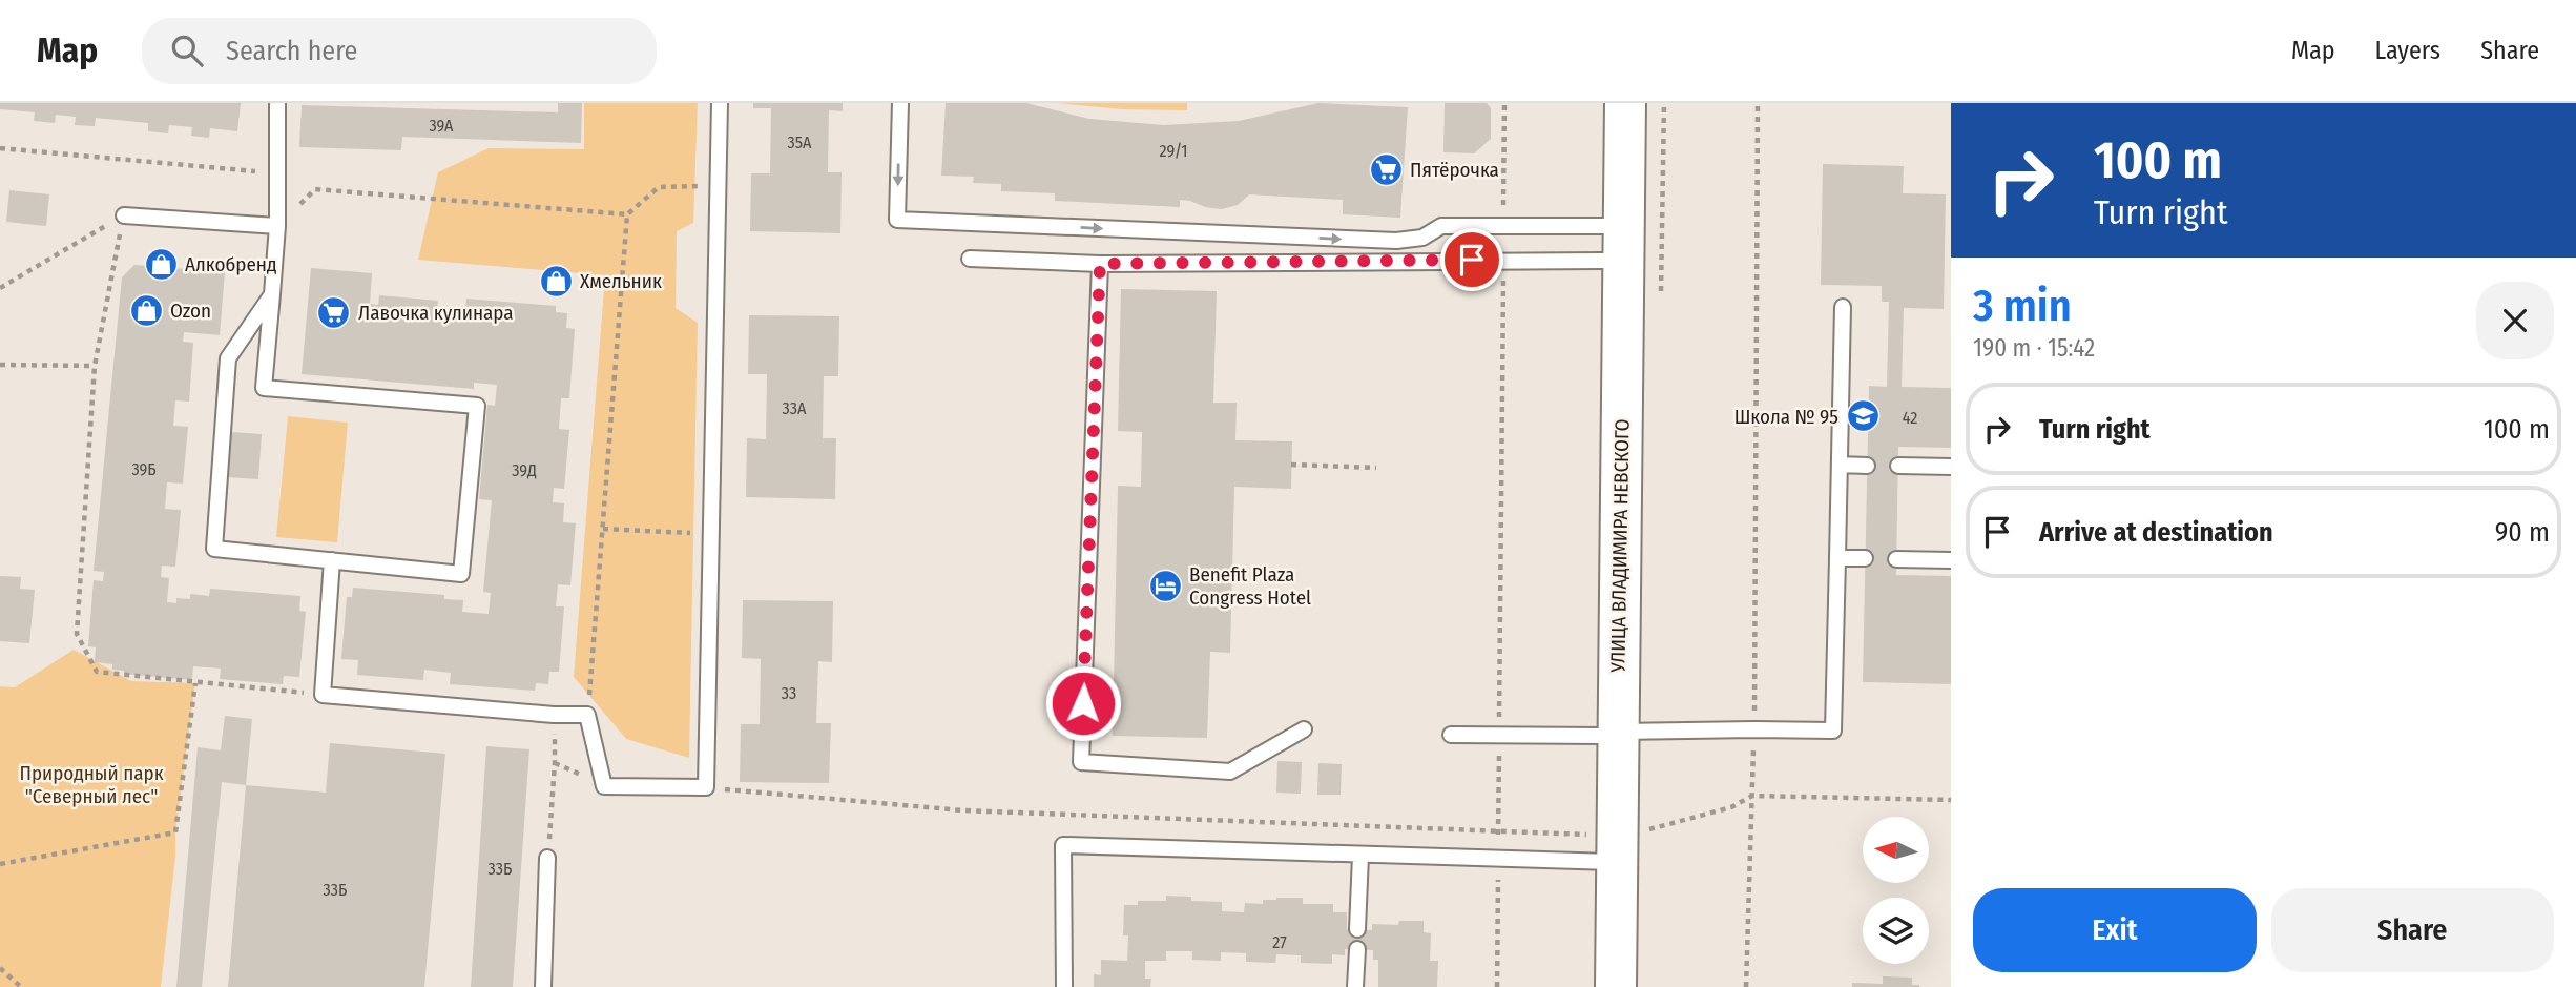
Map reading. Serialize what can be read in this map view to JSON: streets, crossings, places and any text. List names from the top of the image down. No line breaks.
{"streets":{"street":["УЛИЦА ВЛАДИМИРА НЕВСКОГО"]},"parks":["Природный парк \"Северный лес\""],"places":{"supermarket":["Пятёрочка","Лавочка кулинара"],"shop":["Алкобренд","Хмельник","Ozon"],"school or university":["Школа № 95"],"hotel":["Benefit Plaza Congress Hotel"]},"house_numbers":["39А","35А","29/1","33А","42","39Б","39Д","33","33Б","33Б","27"],"north":"left","page":{"header":"Map","search":"Search here","nav":["Map","Layers","Share"],"turn":["100 m","Turn right"],"heading":["3 min","190 m · 15:42"],"list":[{"name":"Turn right","value":"100 m"},{"name":"Arrive at destination","value":"90 m"}],"buttons":["Exit","Share"]}}
